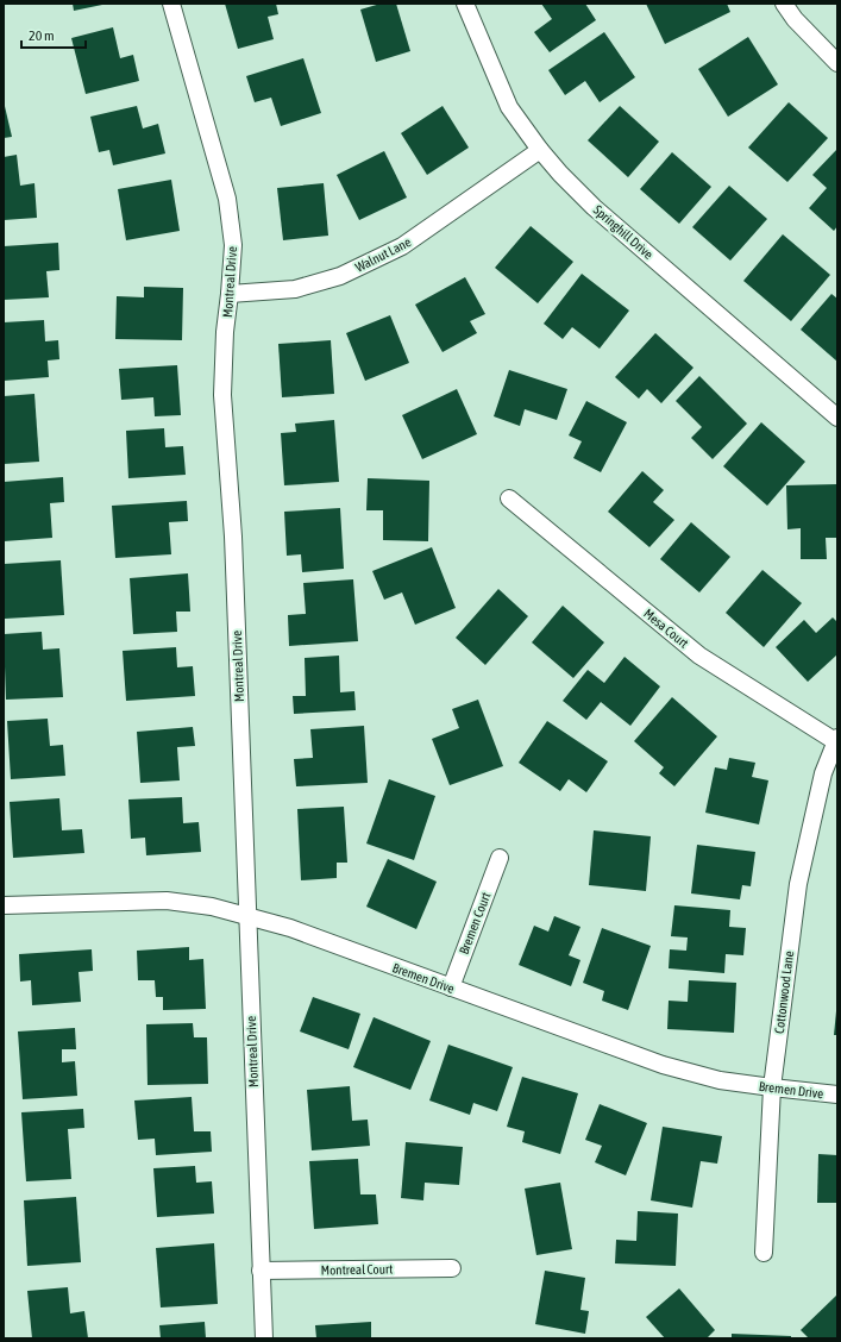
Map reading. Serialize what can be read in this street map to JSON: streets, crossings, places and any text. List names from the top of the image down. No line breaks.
{"streets":{"street":["Springhill Drive","Walnut Lane","Montreal Drive","Mesa Court","Bremen Court","Bremen Drive","Cottonwood Lane","Montreal Court"]},"crossings":[["Springhill Drive","Walnut Lane"],["Walnut Lane","Montreal Drive"],["Montreal Drive","Bremen Drive"],["Montreal Drive","Montreal Court"],["Mesa Court","Cottonwood Lane"],["Bremen Court","Bremen Drive"],["Bremen Drive","Cottonwood Lane"]],"scale_bar":"20 m"}
